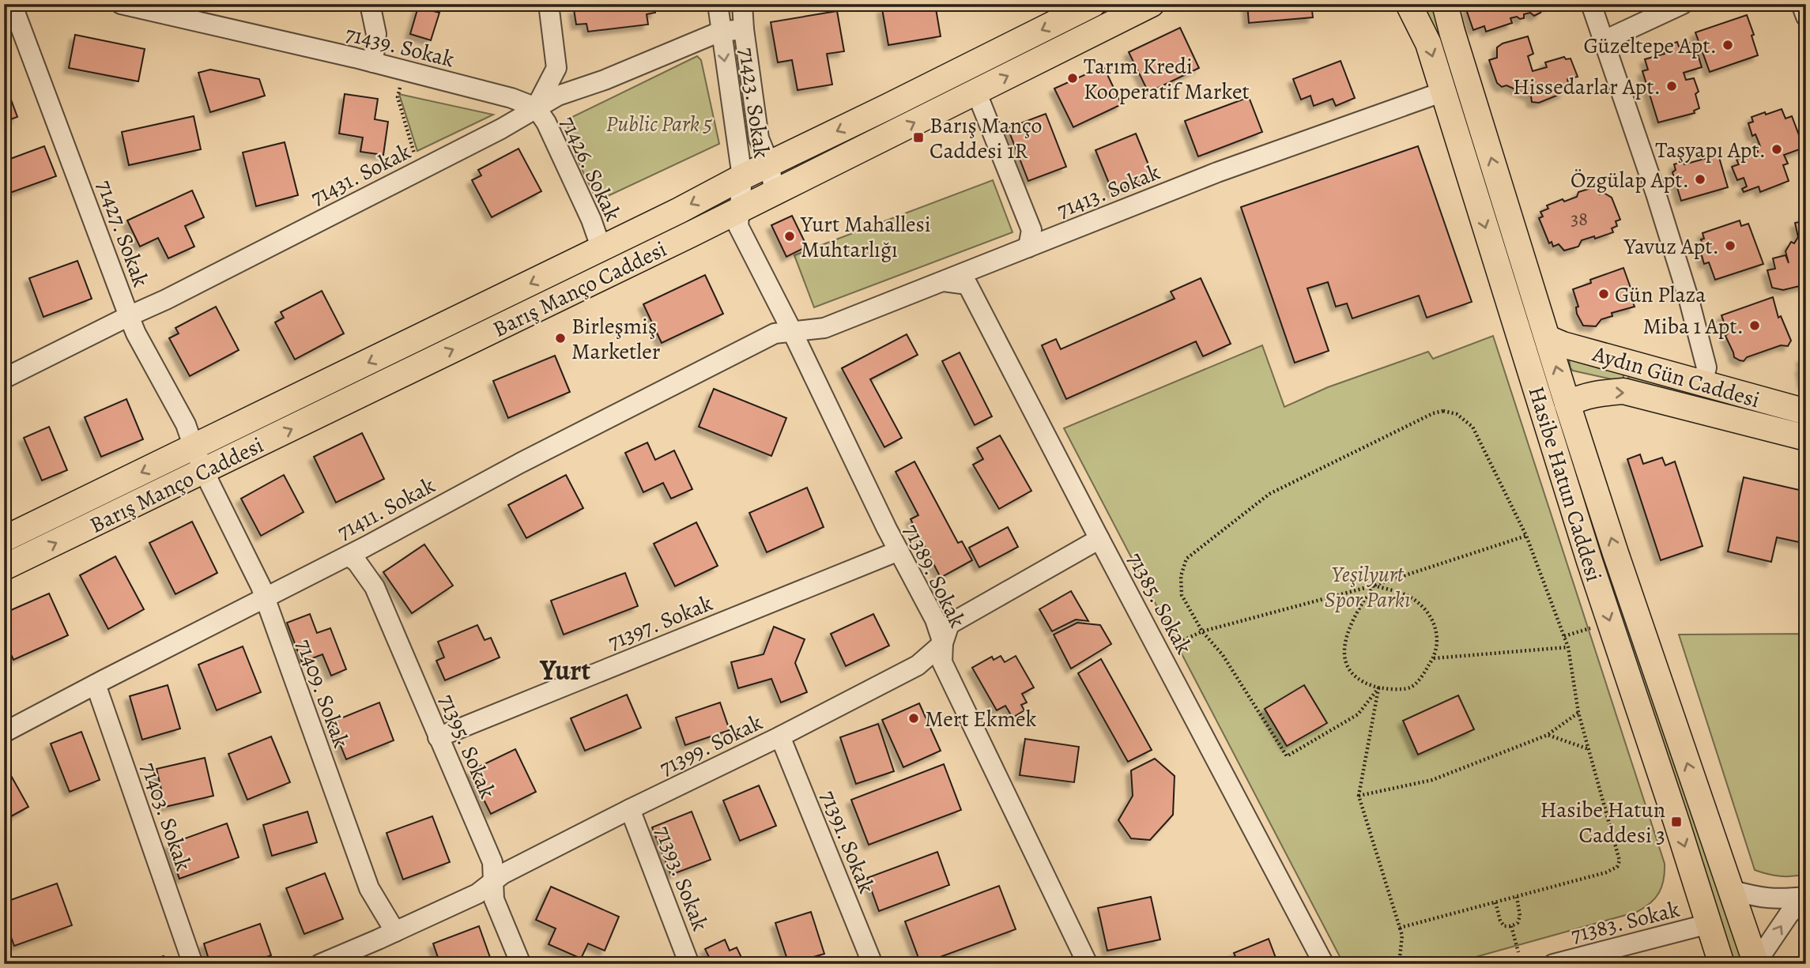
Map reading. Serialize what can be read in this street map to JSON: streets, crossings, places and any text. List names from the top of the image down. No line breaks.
{"streets":{"main road":["Barış Manço Caddesi","Aydın Gün Caddesi","Hasibe Hatun Caddesi"],"street":["71439. Sokak","71423. Sokak","71426. Sokak","71431. Sokak","71413. Sokak","71427. Sokak","71411. Sokak","71389. Sokak","71385. Sokak","71397. Sokak","71409. Sokak","71399. Sokak","71395. Sokak","71403. Sokak","71391. Sokak","71393. Sokak","71383. Sokak"]},"crossings":[["71439. Sokak","71426. Sokak"],["71439. Sokak","71431. Sokak"],["71423. Sokak","71431. Sokak"],["71423. Sokak","Barış Manço Caddesi"],["71423. Sokak","71389. Sokak"],["71426. Sokak","71431. Sokak"],["71426. Sokak","Barış Manço Caddesi"],["71431. Sokak","71427. Sokak"],["71413. Sokak","Hasibe Hatun Caddesi"],["71413. Sokak","71411. Sokak"],["71413. Sokak","71389. Sokak"],["71413. Sokak","71385. Sokak"],["71427. Sokak","Barış Manço Caddesi"],["71427. Sokak","71409. Sokak"],["Barış Manço Caddesi","71389. Sokak"],["Barış Manço Caddesi","71409. Sokak"],["Aydın Gün Caddesi","Hasibe Hatun Caddesi"],["Hasibe Hatun Caddesi","71383. Sokak"],["71411. Sokak","71389. Sokak"],["71411. Sokak","71409. Sokak"],["71411. Sokak","71395. Sokak"],["71411. Sokak","71403. Sokak"],["71389. Sokak","71397. Sokak"],["71389. Sokak","71399. Sokak"],["71385. Sokak","71399. Sokak"],["71397. Sokak","71395. Sokak"],["71409. Sokak","71399. Sokak"],["71399. Sokak","71395. Sokak"],["71399. Sokak","71391. Sokak"],["71399. Sokak","71393. Sokak"]],"districts":["Yurt"],"parks":["Public Park 5","Yeşilyurt Spor Parkı"],"places":{"other":["Güzeltepe Apt.","Tarım Kredi Kooperatif Market","Hissedarlar Apt.","Taşyapı Apt.","Özgülap Apt.","Yurt Mahallesi Muhtarlığı","Yavuz Apt.","Gün Plaza","Miba 1 Apt.","Birleşmiş Marketler","Mert Ekmek"],"transit":["Barış Manço Caddesi 1R","Hasibe Hatun Caddesi 3"]},"house_numbers":["38"]}
